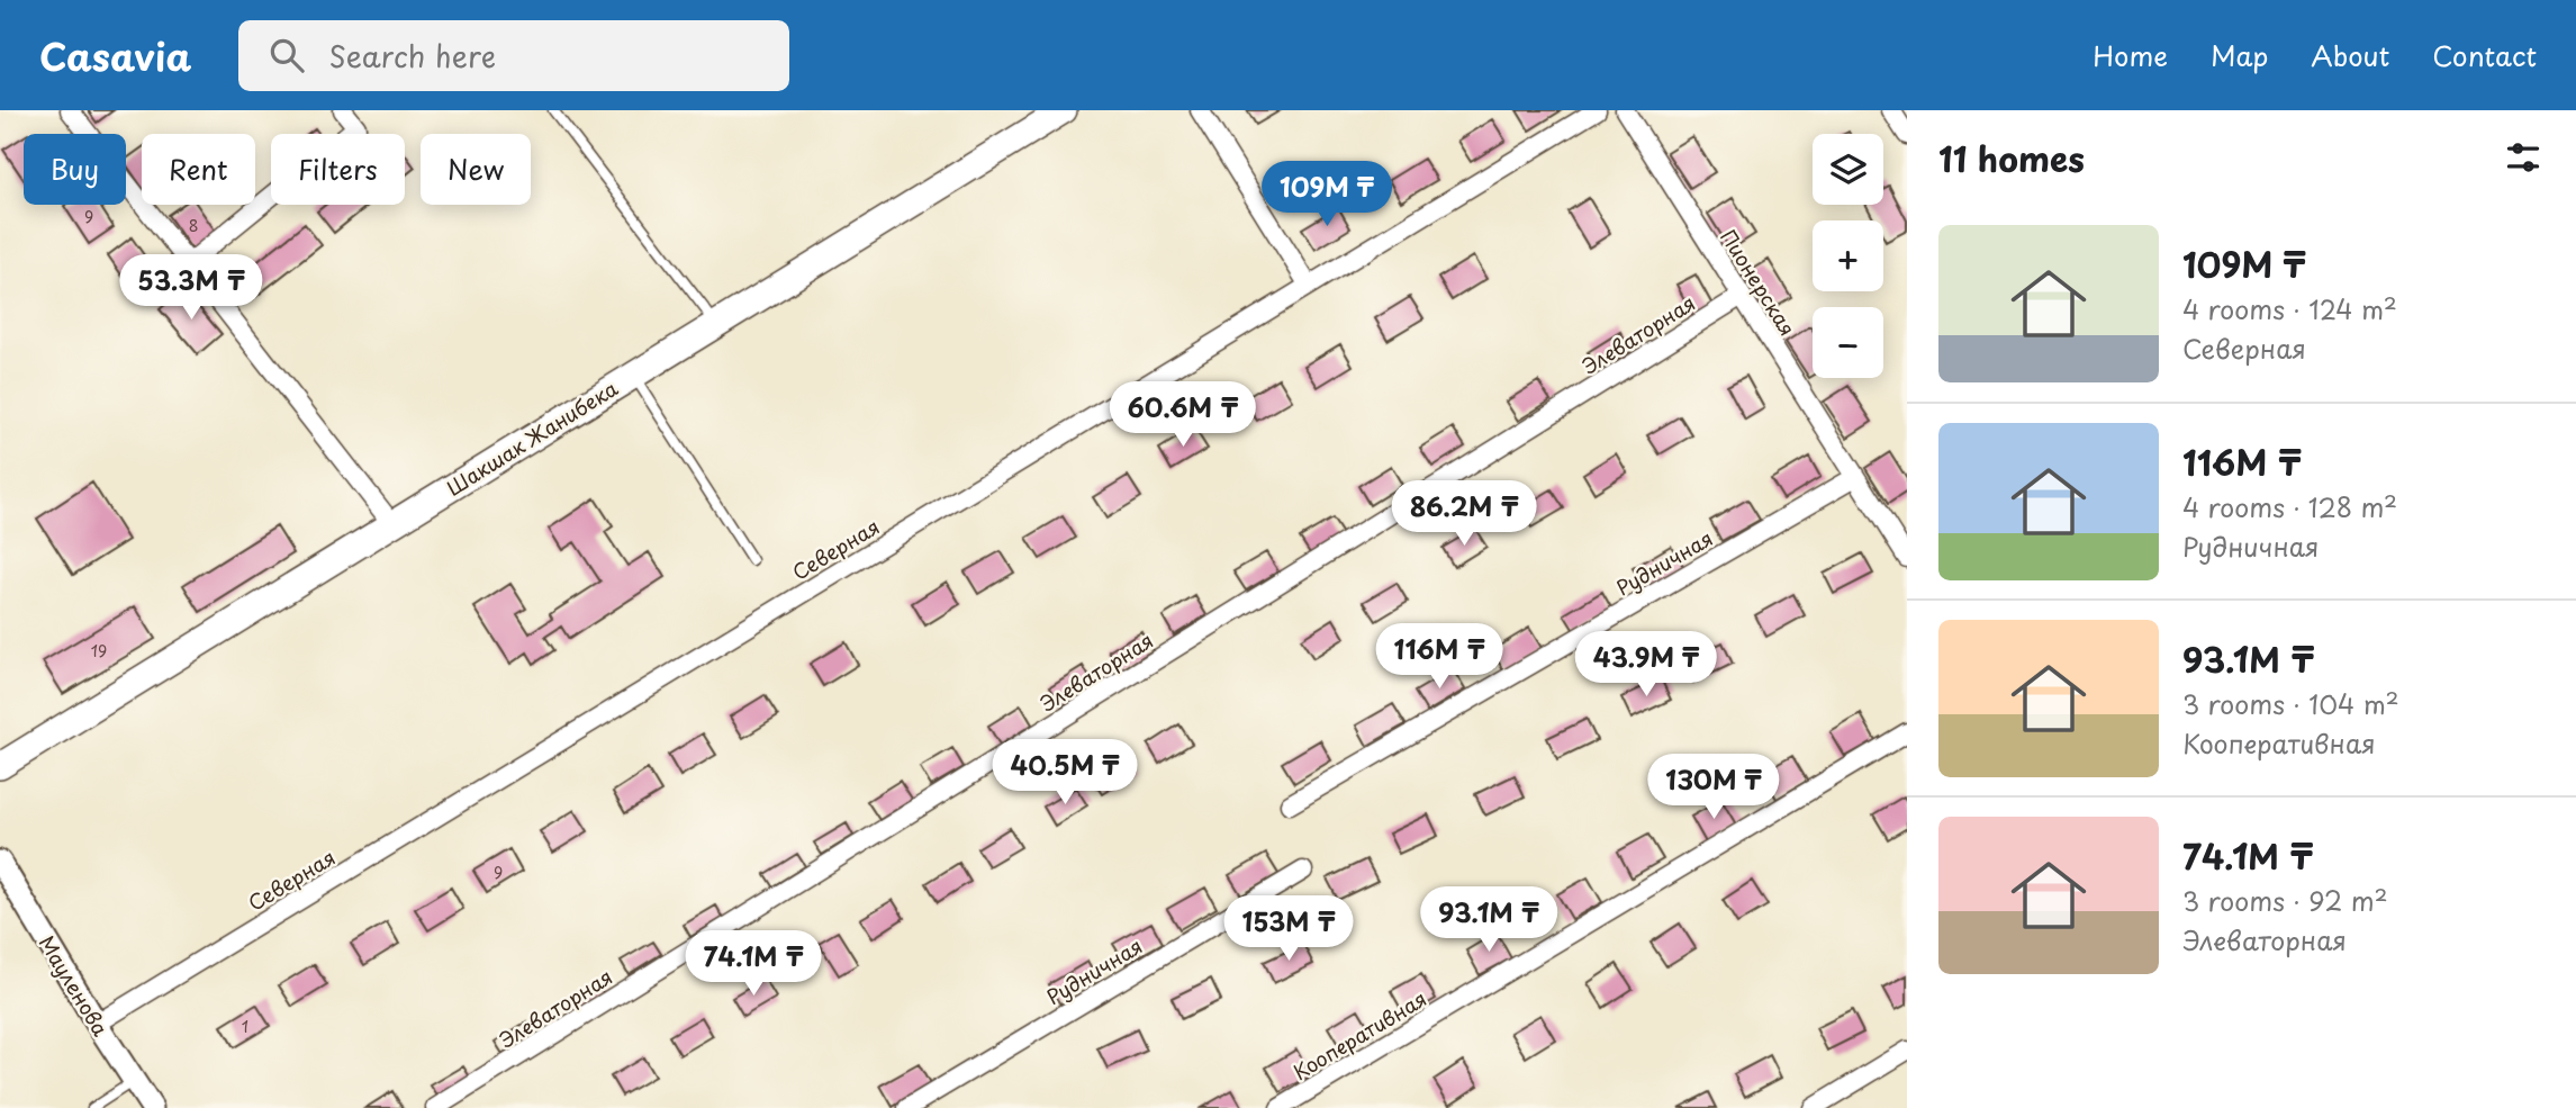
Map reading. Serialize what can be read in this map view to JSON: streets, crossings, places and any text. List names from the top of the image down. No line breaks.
{"streets":{"main road":["Шакшак Жанибека"],"street":["Пионерская","Элеваторная","Северная","Рудничная","Мауленова","Кооперативная"]},"crossings":[["Пионерская","Элеваторная"],["Пионерская","Рудничная"],["Северная","Мауленова"]],"house_numbers":["9","8","19","9","1"],"page":{"header":"Casavia","search":"Search here","nav":["Home","Map","About","Contact"],"heading":"11 homes","map_buttons":["+","−"],"chip":["Buy","Rent","Filters","New"],"price":["109M ₸","53.3M ₸","60.6M ₸","86.2M ₸","116M ₸","43.9M ₸","40.5M ₸","130M ₸","93.1M ₸","153M ₸","74.1M ₸"],"list":[{"name":"109M ₸","note":"4 rooms · 124 m² · Северная"},{"name":"116M ₸","note":"4 rooms · 128 m² · Рудничная"},{"name":"93.1M ₸","note":"3 rooms · 104 m² · Кооперативная"},{"name":"74.1M ₸","note":"3 rooms · 92 m² · Элеваторная"}]}}
